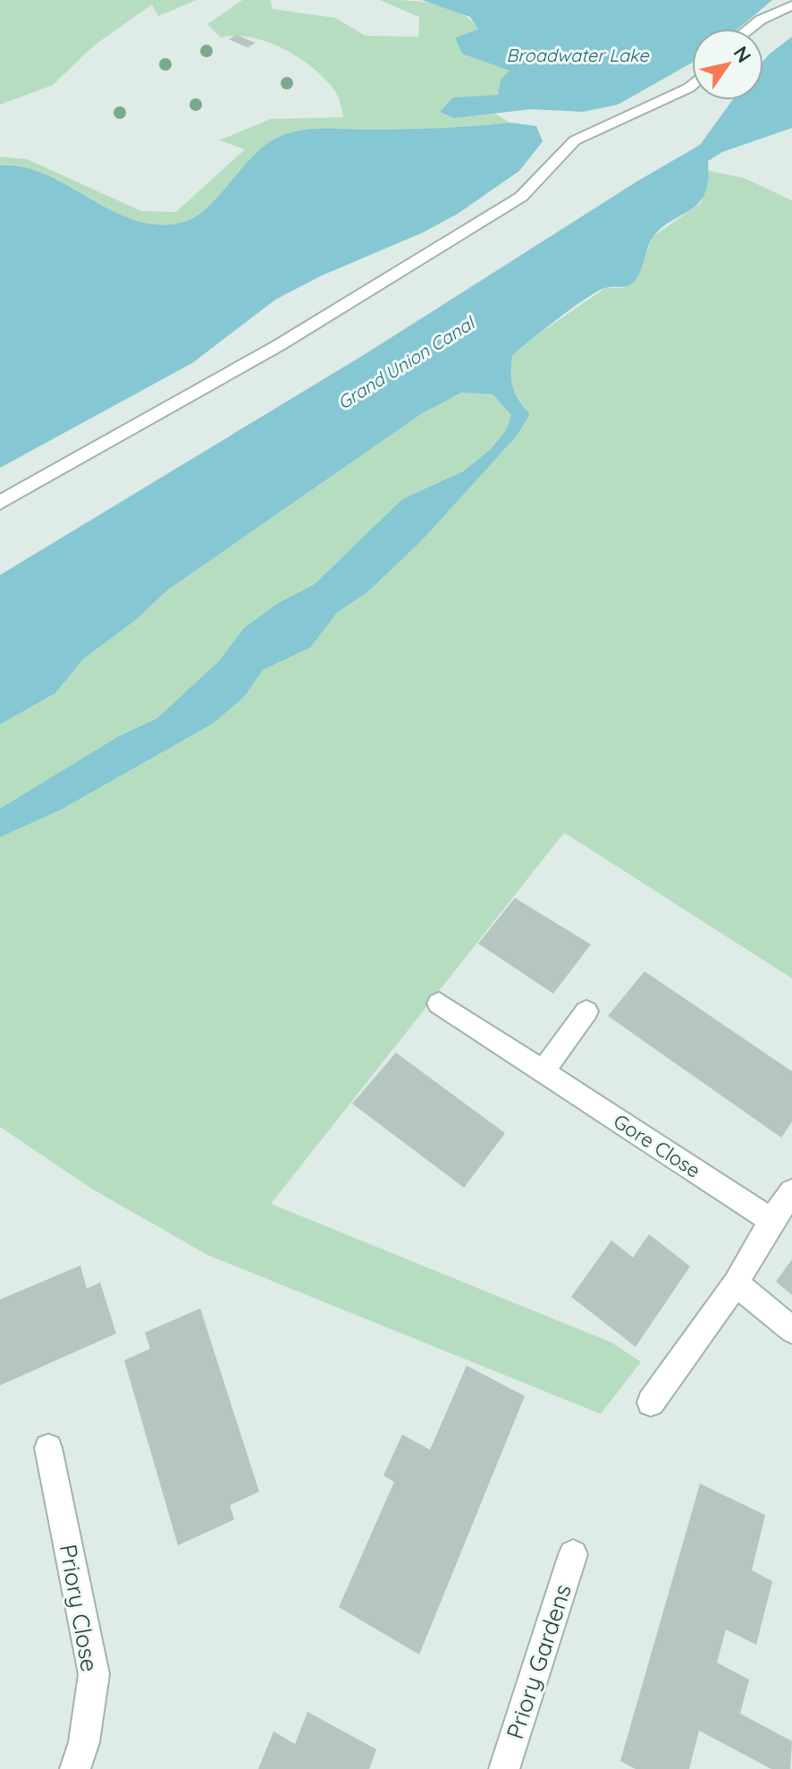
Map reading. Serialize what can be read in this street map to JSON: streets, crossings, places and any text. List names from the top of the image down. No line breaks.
{"streets":{"street":["Gore Close","Priory Close","Priory Gardens"]},"water":["Broadwater Lake","Grand Union Canal"],"north":"top right"}
